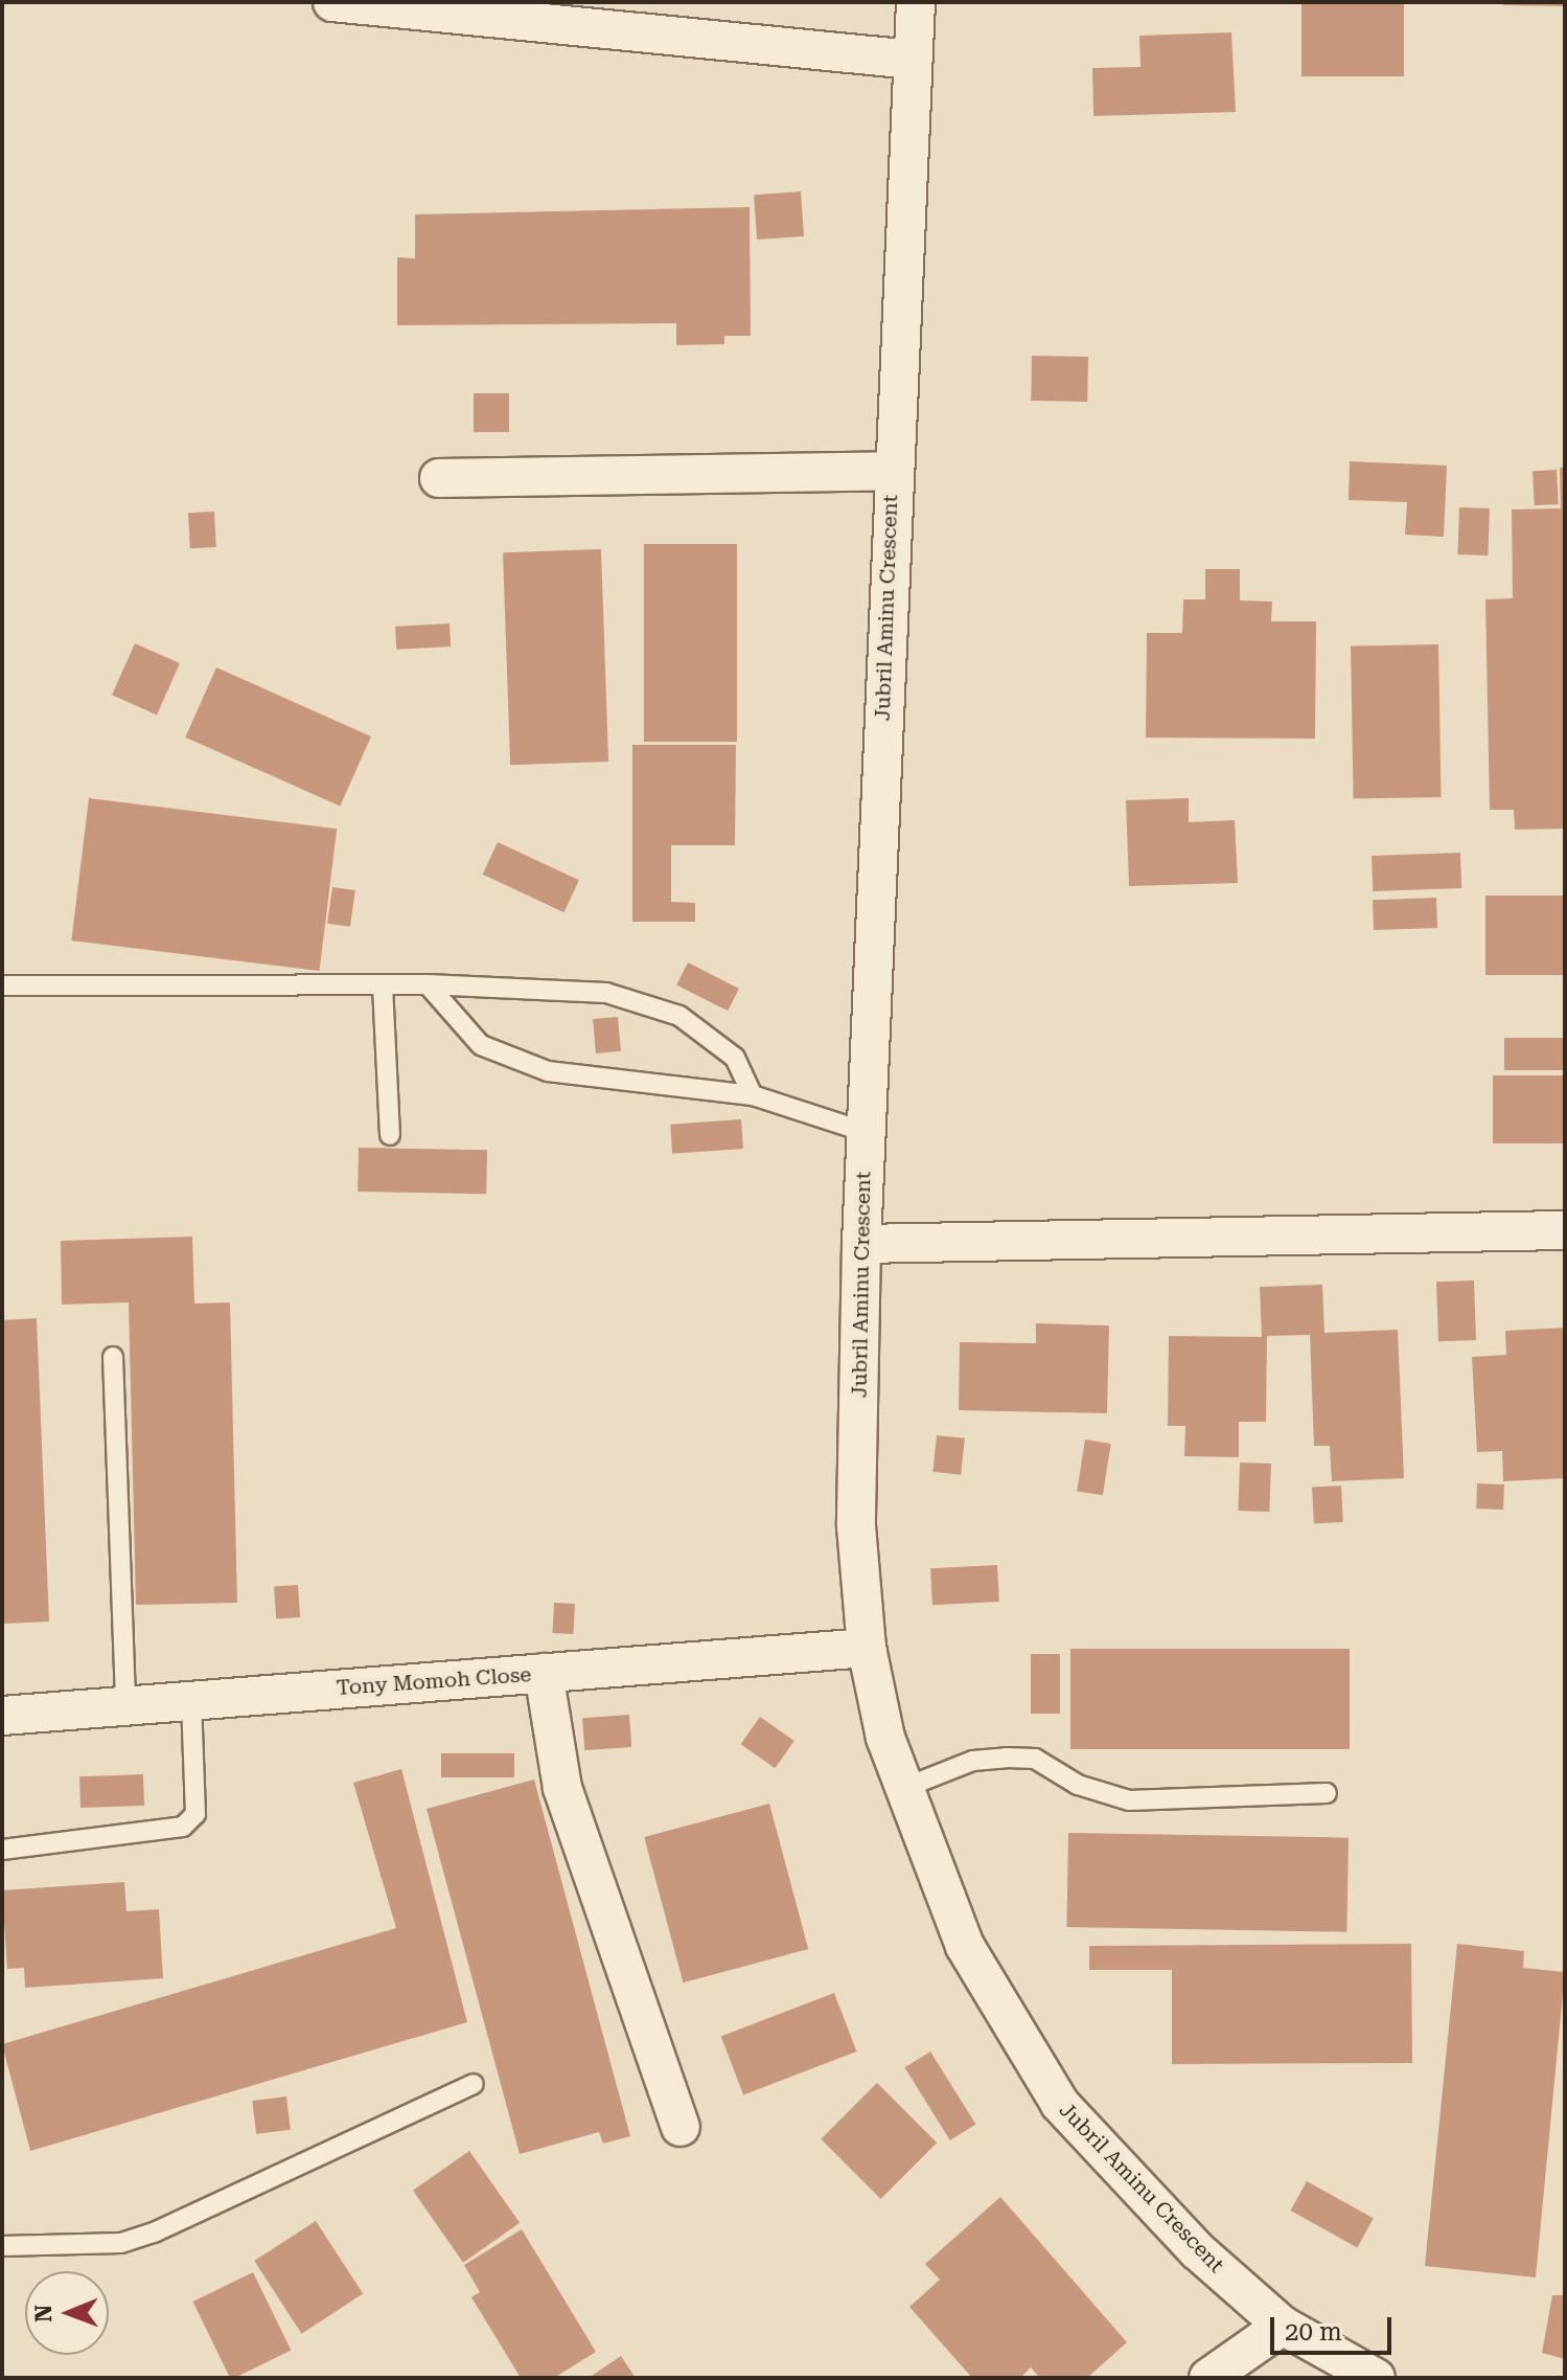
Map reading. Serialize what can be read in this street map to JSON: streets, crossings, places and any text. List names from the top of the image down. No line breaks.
{"streets":{"street":["Jubril Aminu Crescent","Tony Momoh Close"]},"crossings":[["Jubril Aminu Crescent","Tony Momoh Close"]],"scale_bar":"20 m","north":"left"}
